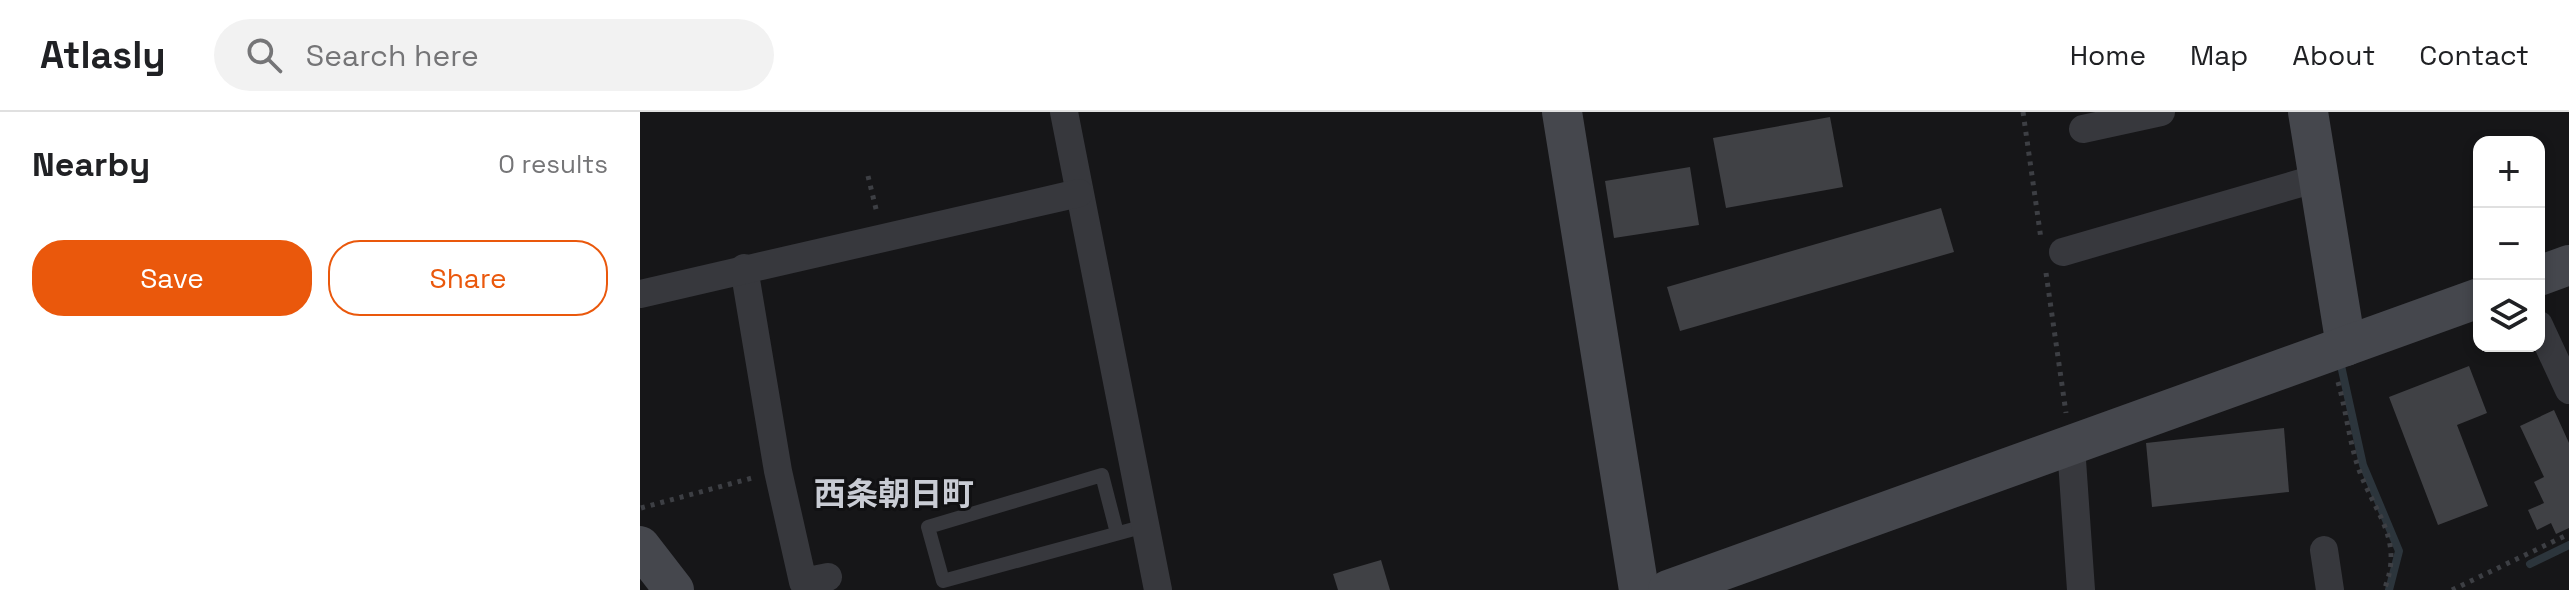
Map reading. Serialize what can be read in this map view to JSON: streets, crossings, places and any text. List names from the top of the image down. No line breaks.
{"districts":["西条朝日町"],"page":{"header":"Atlasly","search":"Search here","nav":["Home","Map","About","Contact"],"heading":["Nearby","0 results"],"map_buttons":["+","−"],"buttons":["Save","Share"]}}
